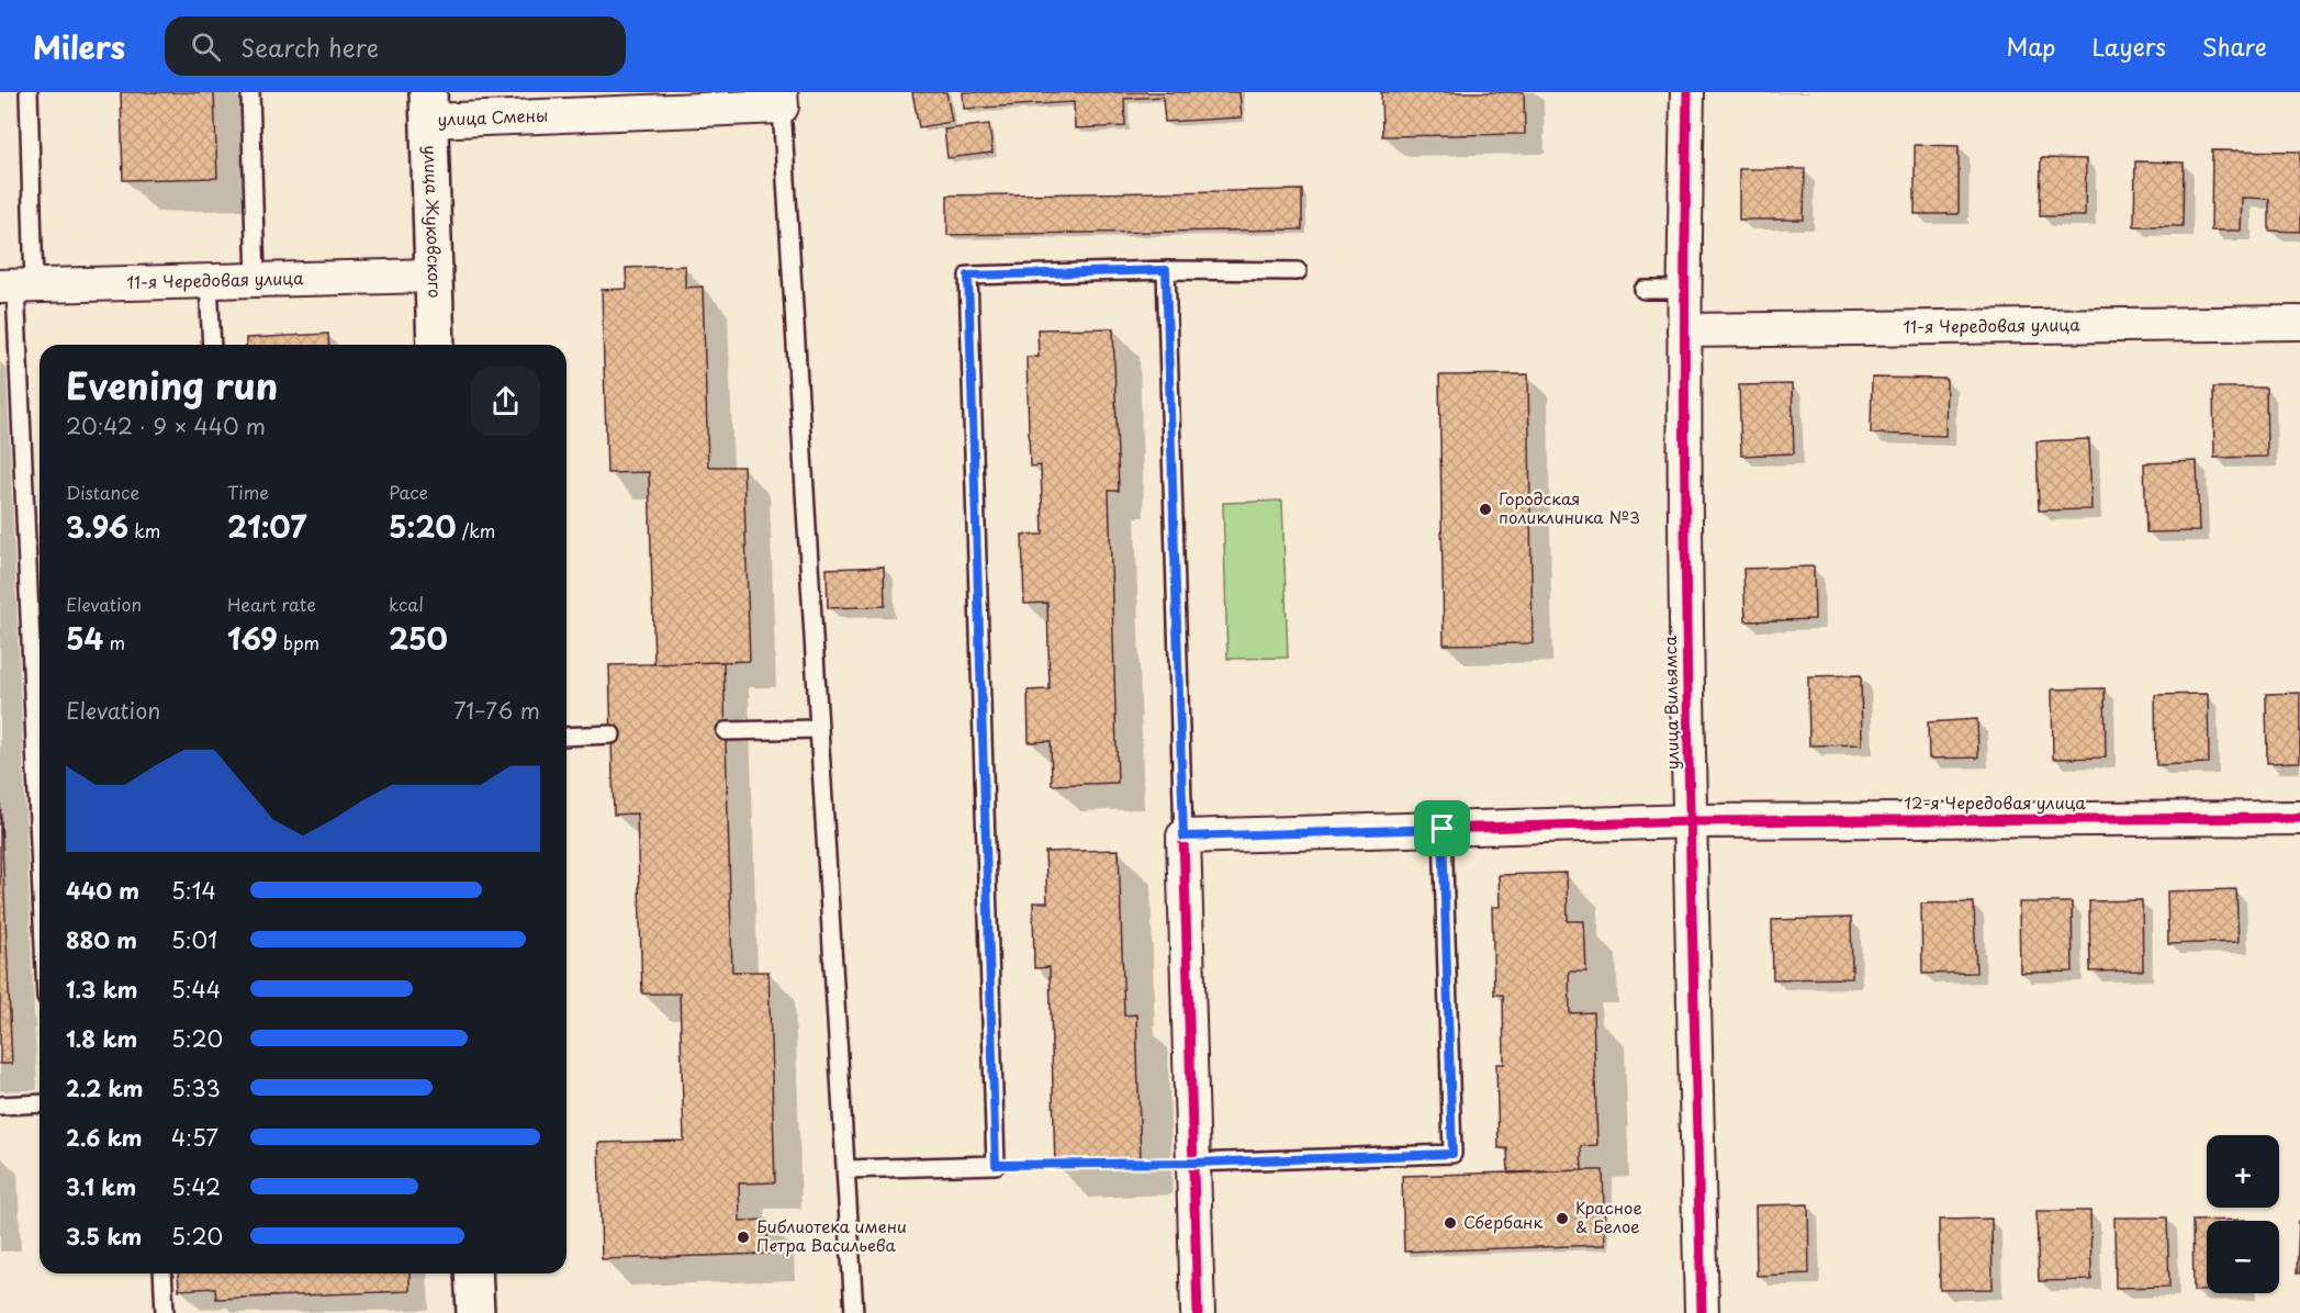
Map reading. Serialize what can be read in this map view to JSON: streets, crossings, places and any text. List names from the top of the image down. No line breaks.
{"streets":{"street":["улица Смены","улица Жуковского","11-я Чередовая улица","улица Вильямса","12-я Чередовая улица"]},"crossings":[["улица Смены","улица Жуковского"],["улица Жуковского","11-я Чередовая улица"],["11-я Чередовая улица","улица Вильямса"],["улица Вильямса","12-я Чередовая улица"]],"places":["Городская поликлиника №3","Красное & Белое","Сбербанк","Библиотека имени Петра Васильева"],"page":{"header":"Milers","search":"Search here","nav":["Map","Layers","Share"],"heading":["Evening run","20:42 · 9 × 440 m"],"stats":[["Distance","3.96 km"],["Time","21:07"],["Pace","5:20 /km"],["Elevation","54 m"],["Heart rate","169 bpm"],["kcal","250"]],"chart":["Elevation","71–76 m"],"list":[{"name":"440 m","note":"5:14"},{"name":"880 m","note":"5:01"},{"name":"1.3 km","note":"5:44"},{"name":"1.8 km","note":"5:20"},{"name":"2.2 km","note":"5:33"},{"name":"2.6 km","note":"4:57"},{"name":"3.1 km","note":"5:42"},{"name":"3.5 km","note":"5:20"}],"map_buttons":["+","−"]}}
